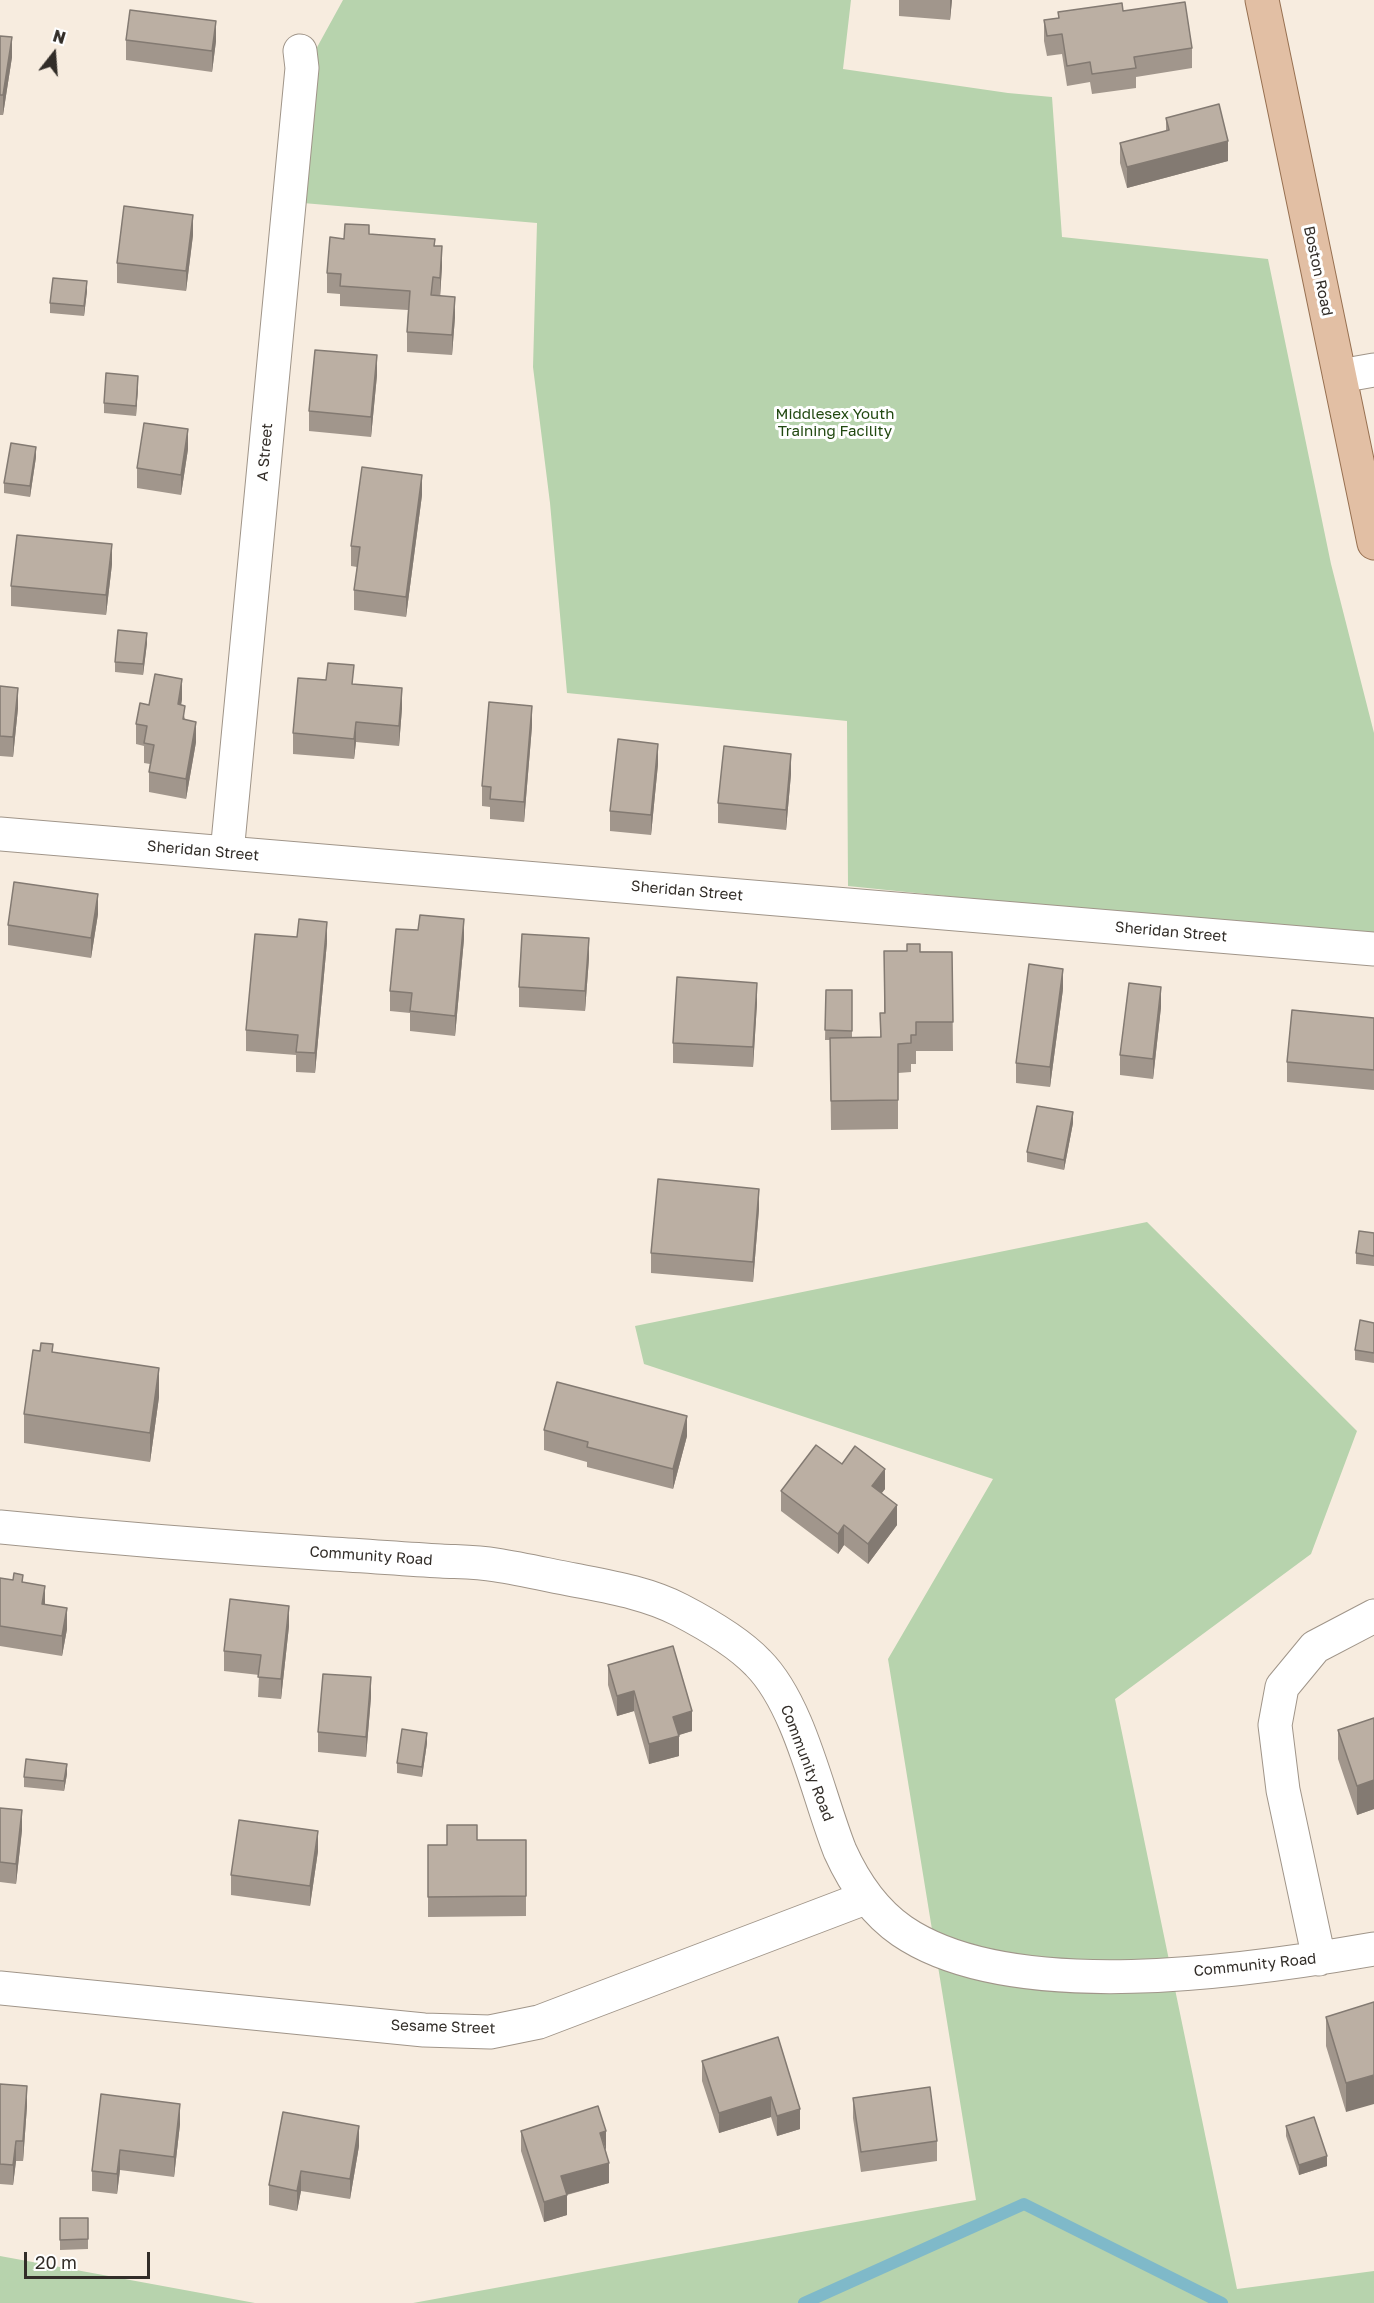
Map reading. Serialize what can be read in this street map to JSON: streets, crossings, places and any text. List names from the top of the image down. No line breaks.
{"streets":{"main road":["Boston Road"],"street":["A Street","Sheridan Street","Community Road","Sesame Street"]},"crossings":[["A Street","Sheridan Street"],["Community Road","Sesame Street"]],"parks":["Middlesex Youth Training Facility"],"scale_bar":"20 m","north":"top"}
